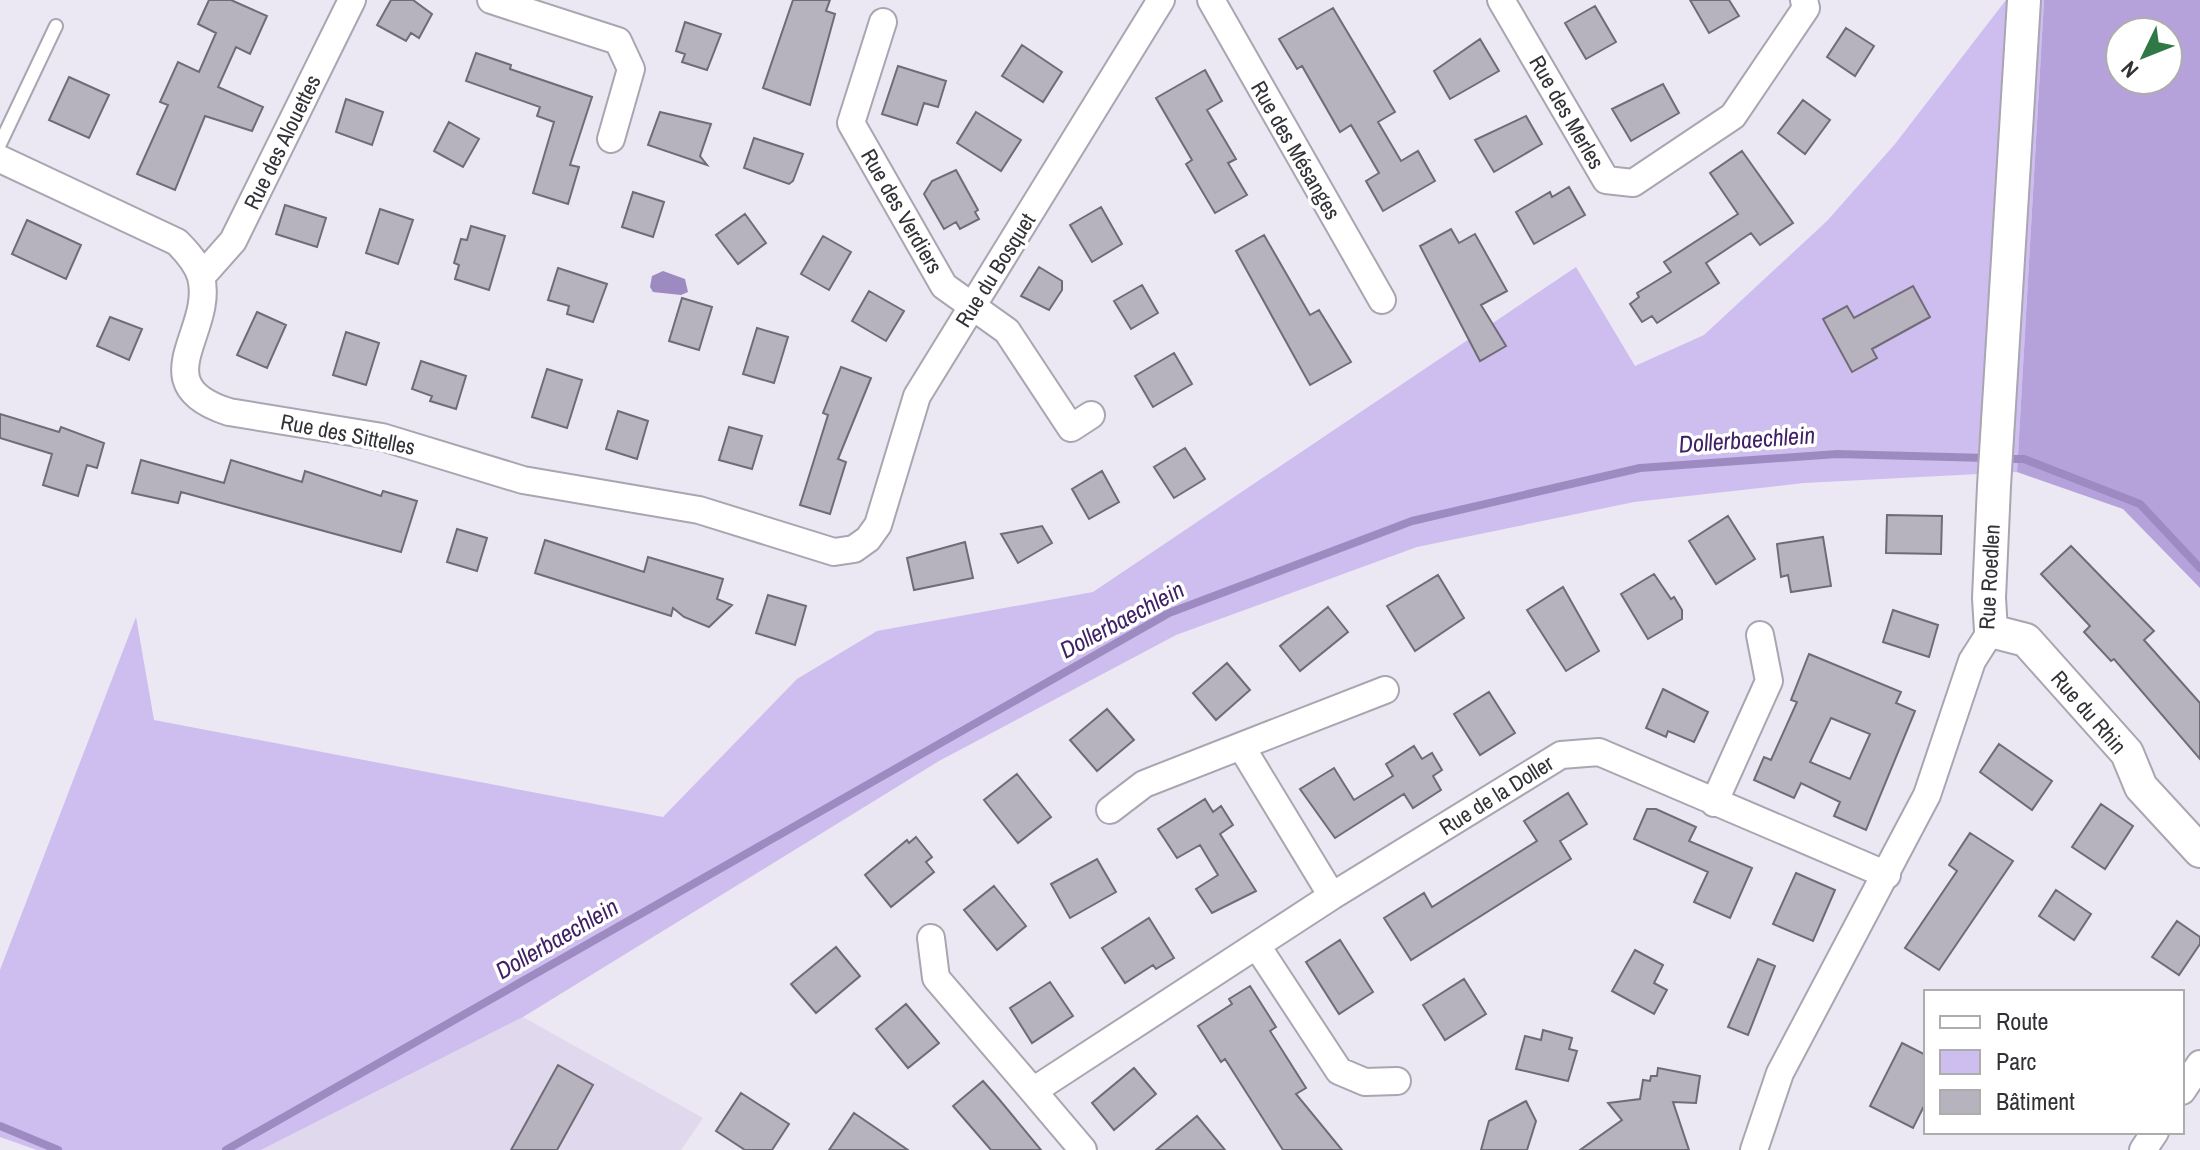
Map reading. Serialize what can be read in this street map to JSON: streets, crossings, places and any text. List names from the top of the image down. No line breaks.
{"streets":{"street":["Rue des Merles","Rue des Alouettes","Rue des Mésanges","Rue des Verdiers","Rue du Bosquet","Rue des Sittelles","Rue Roedlen","Rue du Rhin","Rue de la Doller"]},"crossings":[["Rue des Alouettes","Rue des Sittelles"],["Rue des Verdiers","Rue du Bosquet"],["Rue du Bosquet","Rue des Sittelles"],["Rue Roedlen","Rue du Rhin"],["Rue Roedlen","Rue de la Doller"]],"water":["Dollerbaechlein"],"legend":["Route","Parc","Bâtiment"],"north":"bottom left"}
